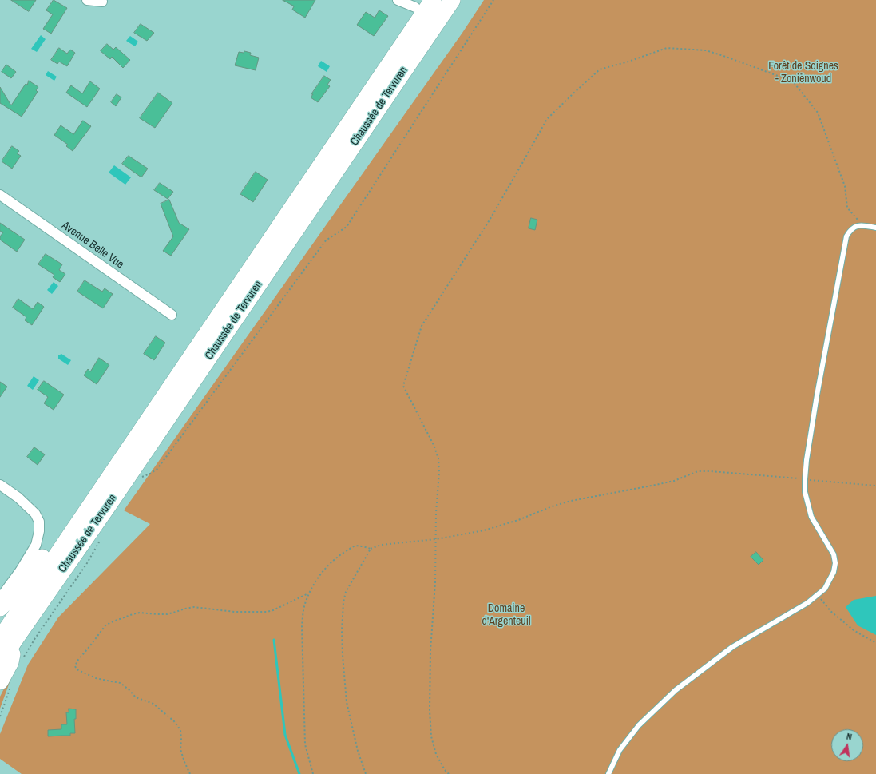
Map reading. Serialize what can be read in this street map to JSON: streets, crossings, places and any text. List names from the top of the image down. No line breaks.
{"streets":{"highway":["Chaussée de Tervuren"],"street":["Avenue Belle Vue"]},"parks":["Forêt de Soignes - Zoniënwoud","Domaine d'Argenteuil"],"north":"top"}
